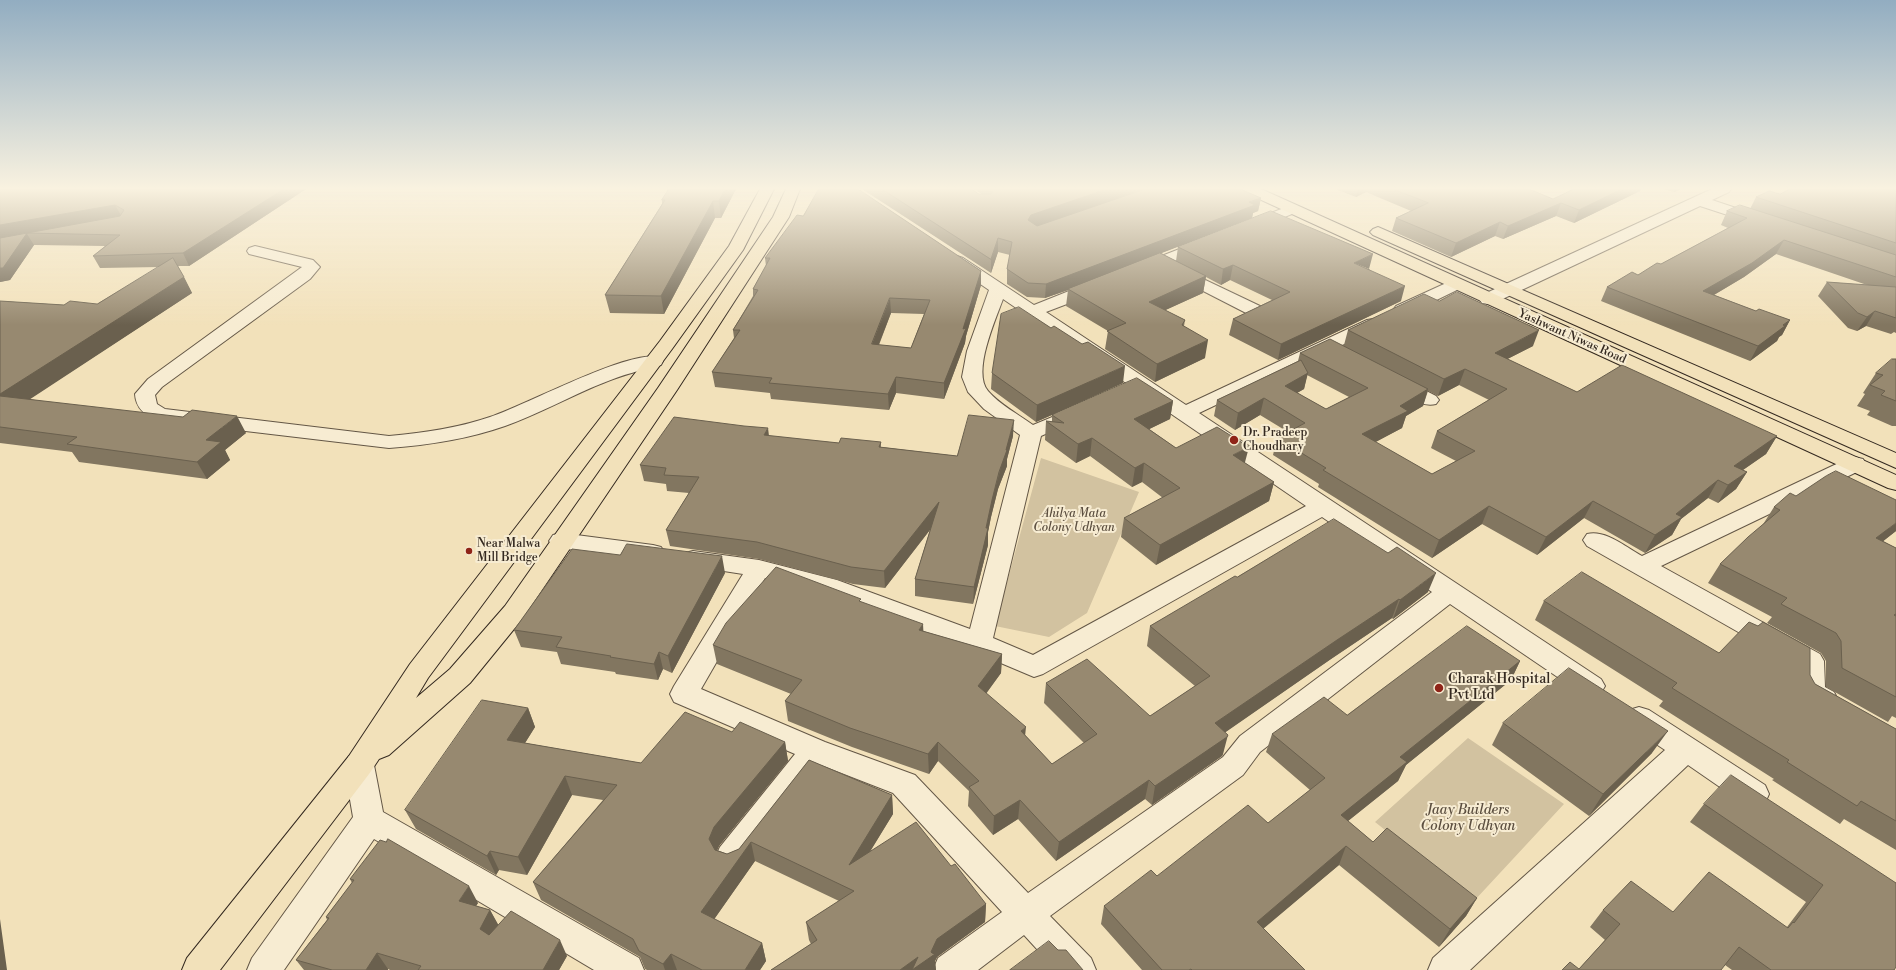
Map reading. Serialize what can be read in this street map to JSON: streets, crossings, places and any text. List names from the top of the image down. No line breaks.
{"streets":{"main road":["Yashwant Niwas Road"]},"parks":["Ahilya Mata Colony Udhyan","Jaay Builders Colony Udhyan"],"places":["Dr. Pradeep Choudhary","Near Malwa Mill Bridge","Charak Hospital Pvt Ltd"]}
